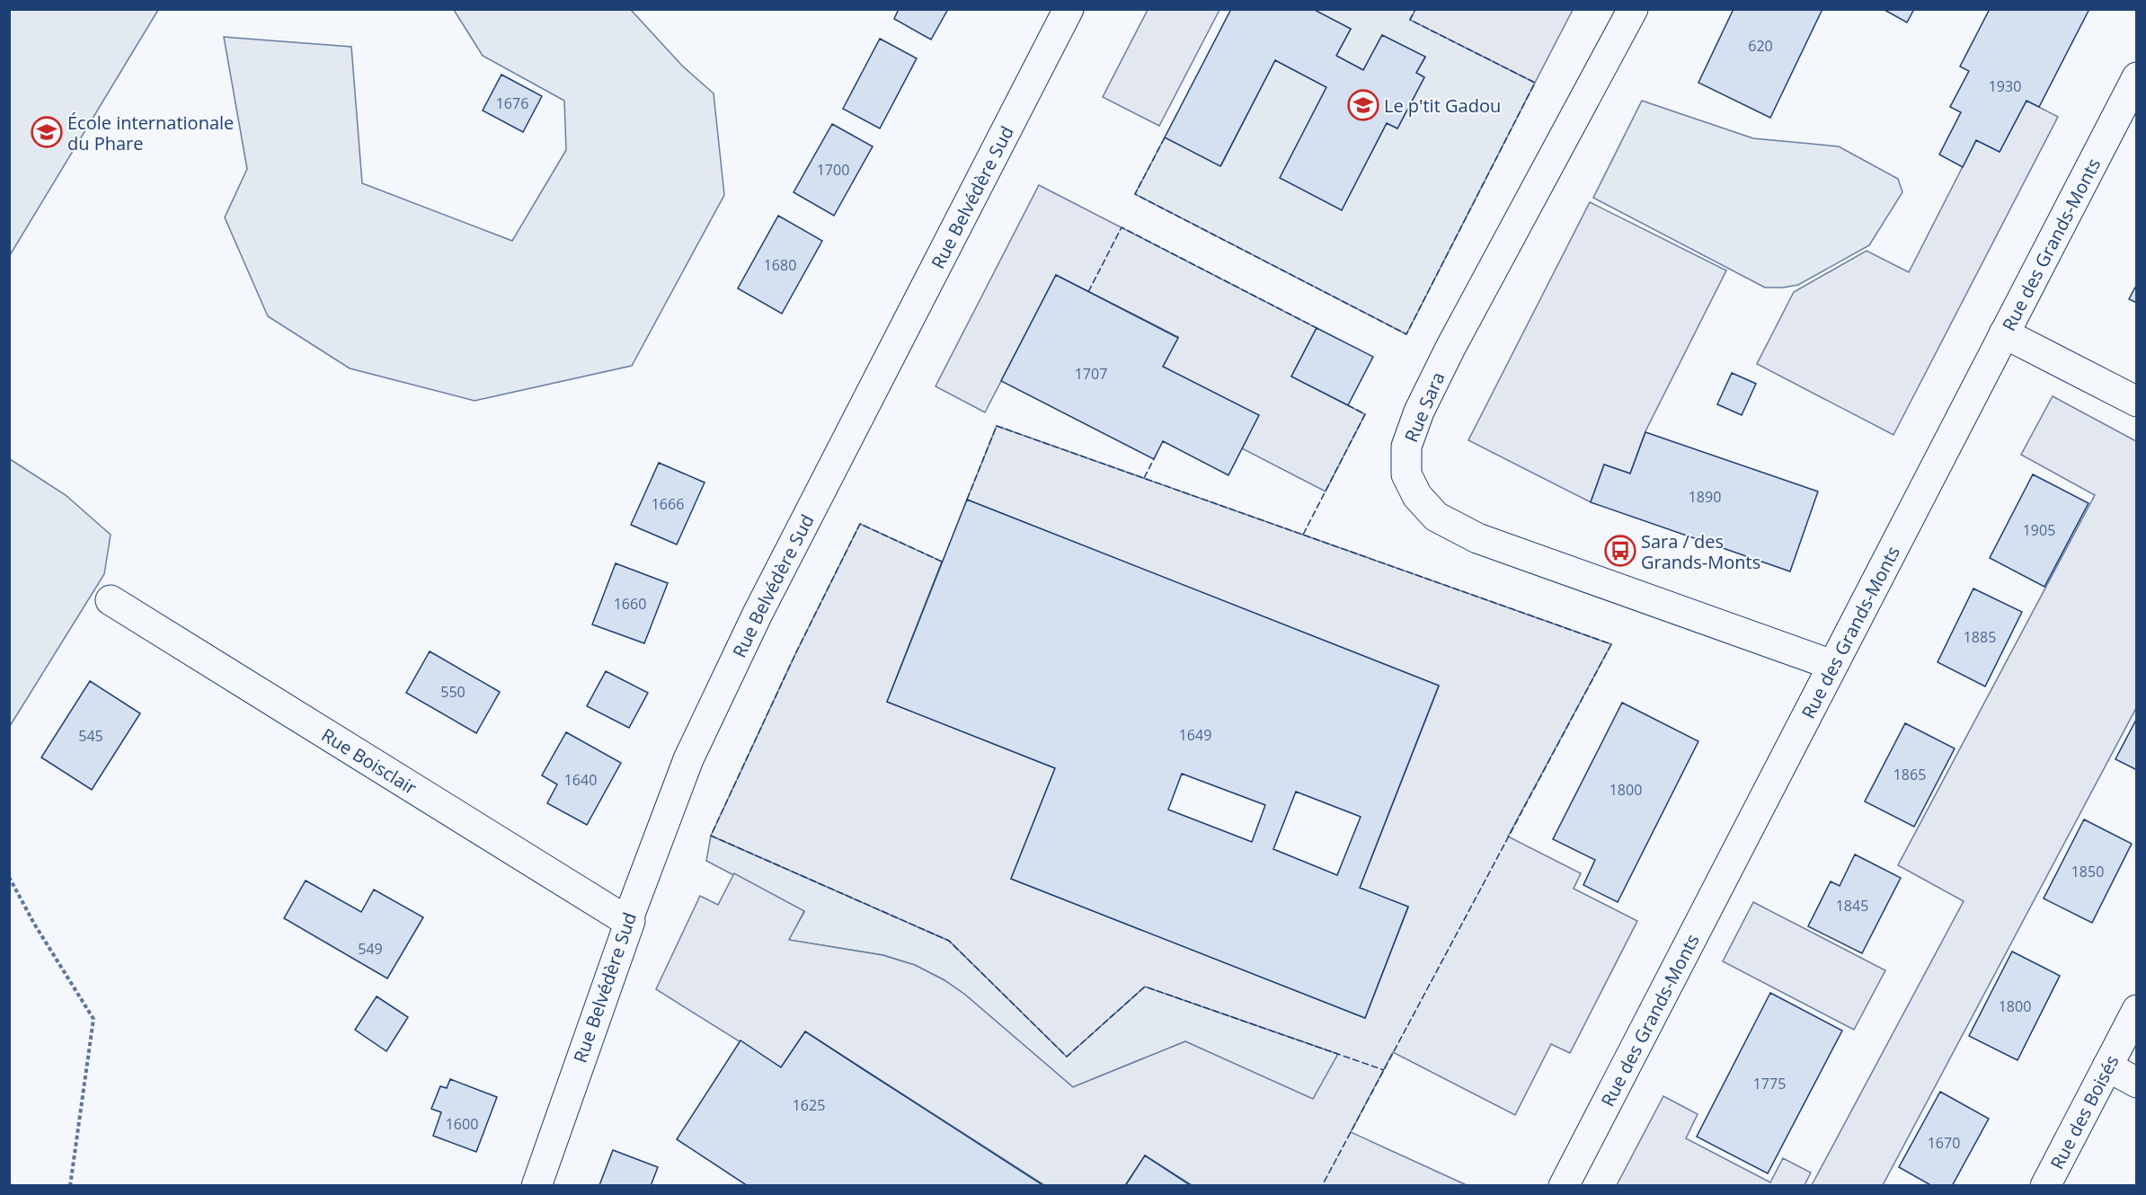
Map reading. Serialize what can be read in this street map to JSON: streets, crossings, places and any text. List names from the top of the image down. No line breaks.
{"streets":{"street":["Rue Belvédère Sud","Rue des Grands-Monts","Rue Sara","Rue Boisclair","Rue des Boisés"]},"crossings":[["Rue Belvédère Sud","Rue Boisclair"],["Rue des Grands-Monts","Rue Sara"]],"places":{"school or university":["Le p'tit Gadou","École internationale du Phare"],"bus stop":["Sara / des Grands-Monts"]},"house_numbers":["620","1930","1676","1700","1680","1707","1890","1666","1905","1660","1885","550","1649","545","1865","1640","1800","1850","1845","549","1800","1775","1625","1600","1670"]}
